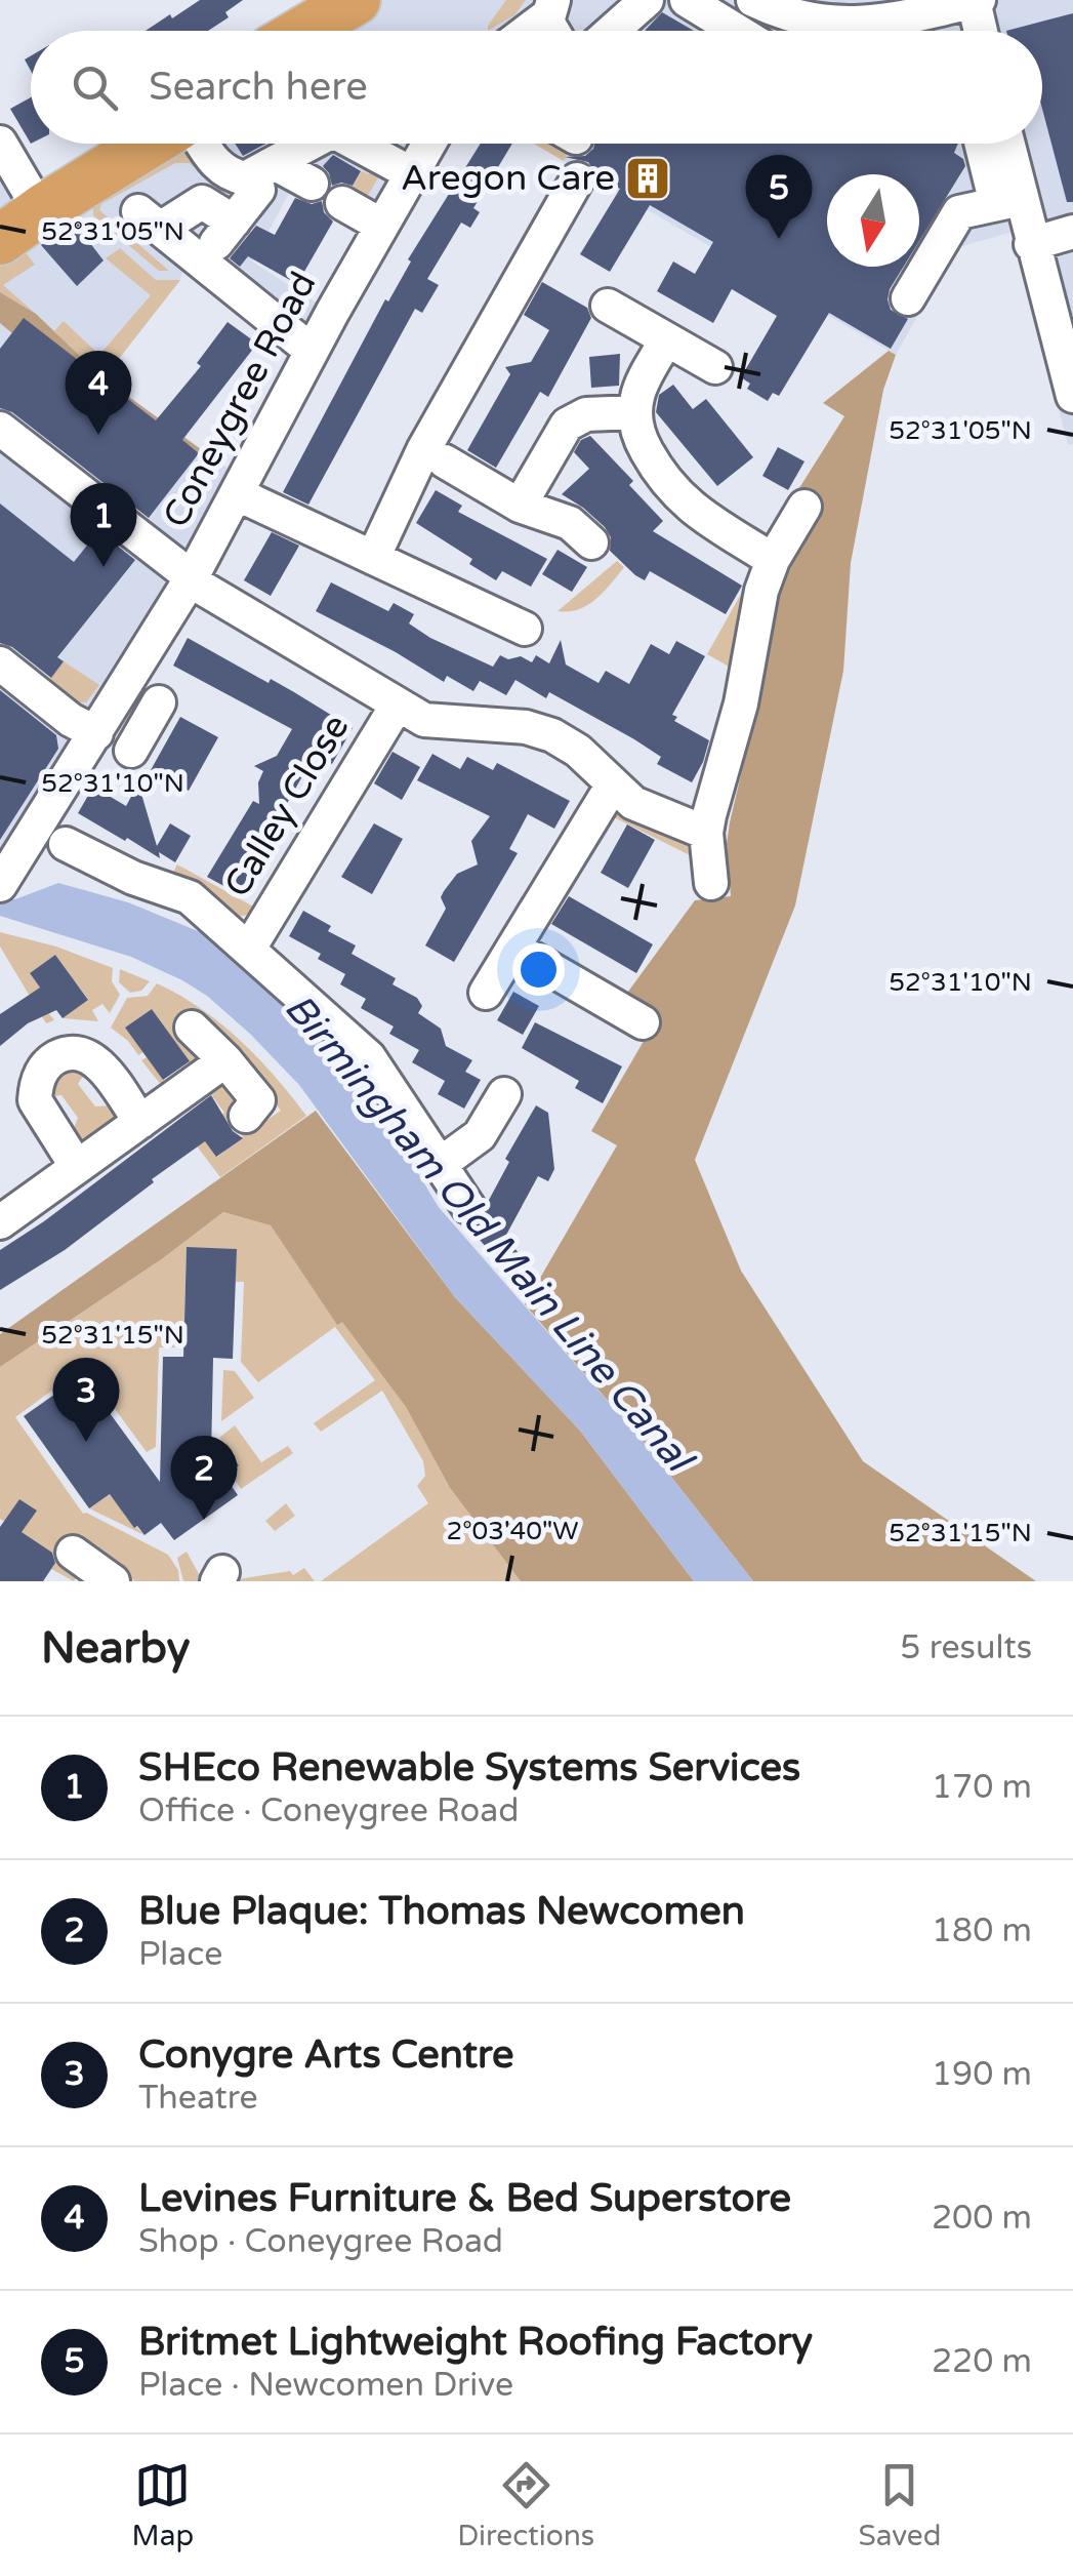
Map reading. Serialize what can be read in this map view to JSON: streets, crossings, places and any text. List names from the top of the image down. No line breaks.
{"streets":{"street":["Coneygree Road","Calley Close"]},"water":["Birmingham Old Main Line Canal"],"places":{"building":["Aregon Care"]},"north":"bottom","page":{"search":"Search here","pins":["5","4","1","3","2"],"heading":["Nearby","5 results"],"list":[{"mark":"1","name":"SHEco Renewable Systems Services","note":"Office · Coneygree Road","value":"170 m"},{"mark":"2","name":"Blue Plaque: Thomas Newcomen","note":"Place","value":"180 m"},{"mark":"3","name":"Conygre Arts Centre","note":"Theatre","value":"190 m"},{"mark":"4","name":"Levines Furniture & Bed Superstore","note":"Shop · Coneygree Road","value":"200 m"},{"mark":"5","name":"Britmet Lightweight Roofing Factory","note":"Place · Newcomen Drive","value":"220 m"}],"nav":["Map","Directions","Saved"]},"coordinates":["52°31'05\"N","52°31'10\"N","52°31'15\"N","2°03'40\"W"]}
